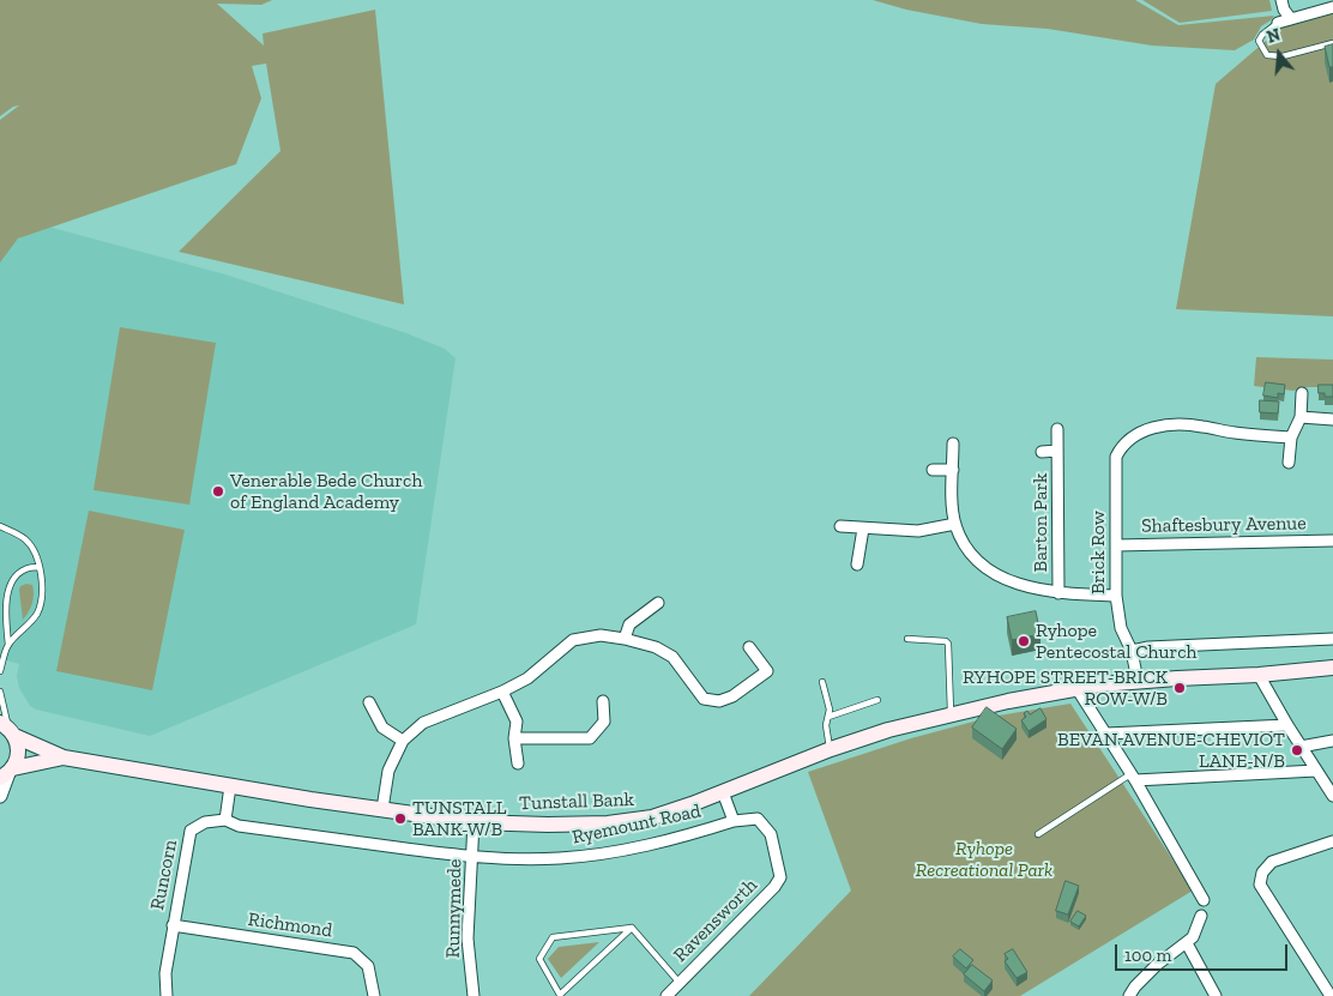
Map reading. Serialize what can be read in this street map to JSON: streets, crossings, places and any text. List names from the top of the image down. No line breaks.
{"streets":{"main road":["Tunstall Bank"],"street":["Barton Park","Shaftesbury Avenue","Brick Row","Ryemount Road","Runcorn","Runnymede","Ravensworth","Richmond"]},"crossings":[["Barton Park","Brick Row"],["Shaftesbury Avenue","Brick Row"],["Brick Row","Tunstall Bank"],["Tunstall Bank","Runnymede"],["Ryemount Road","Runcorn"],["Ryemount Road","Runnymede"],["Ryemount Road","Ravensworth"],["Runcorn","Richmond"]],"parks":["Ryhope Recreational Park"],"places":["Venerable Bede Church of England Academy","Ryhope Pentecostal Church","RYHOPE STREET-BRICK ROW-W/B","BEVAN AVENUE-CHEVIOT LANE-N/B","TUNSTALL BANK-W/B"],"scale_bar":"100 m","north":"top"}
